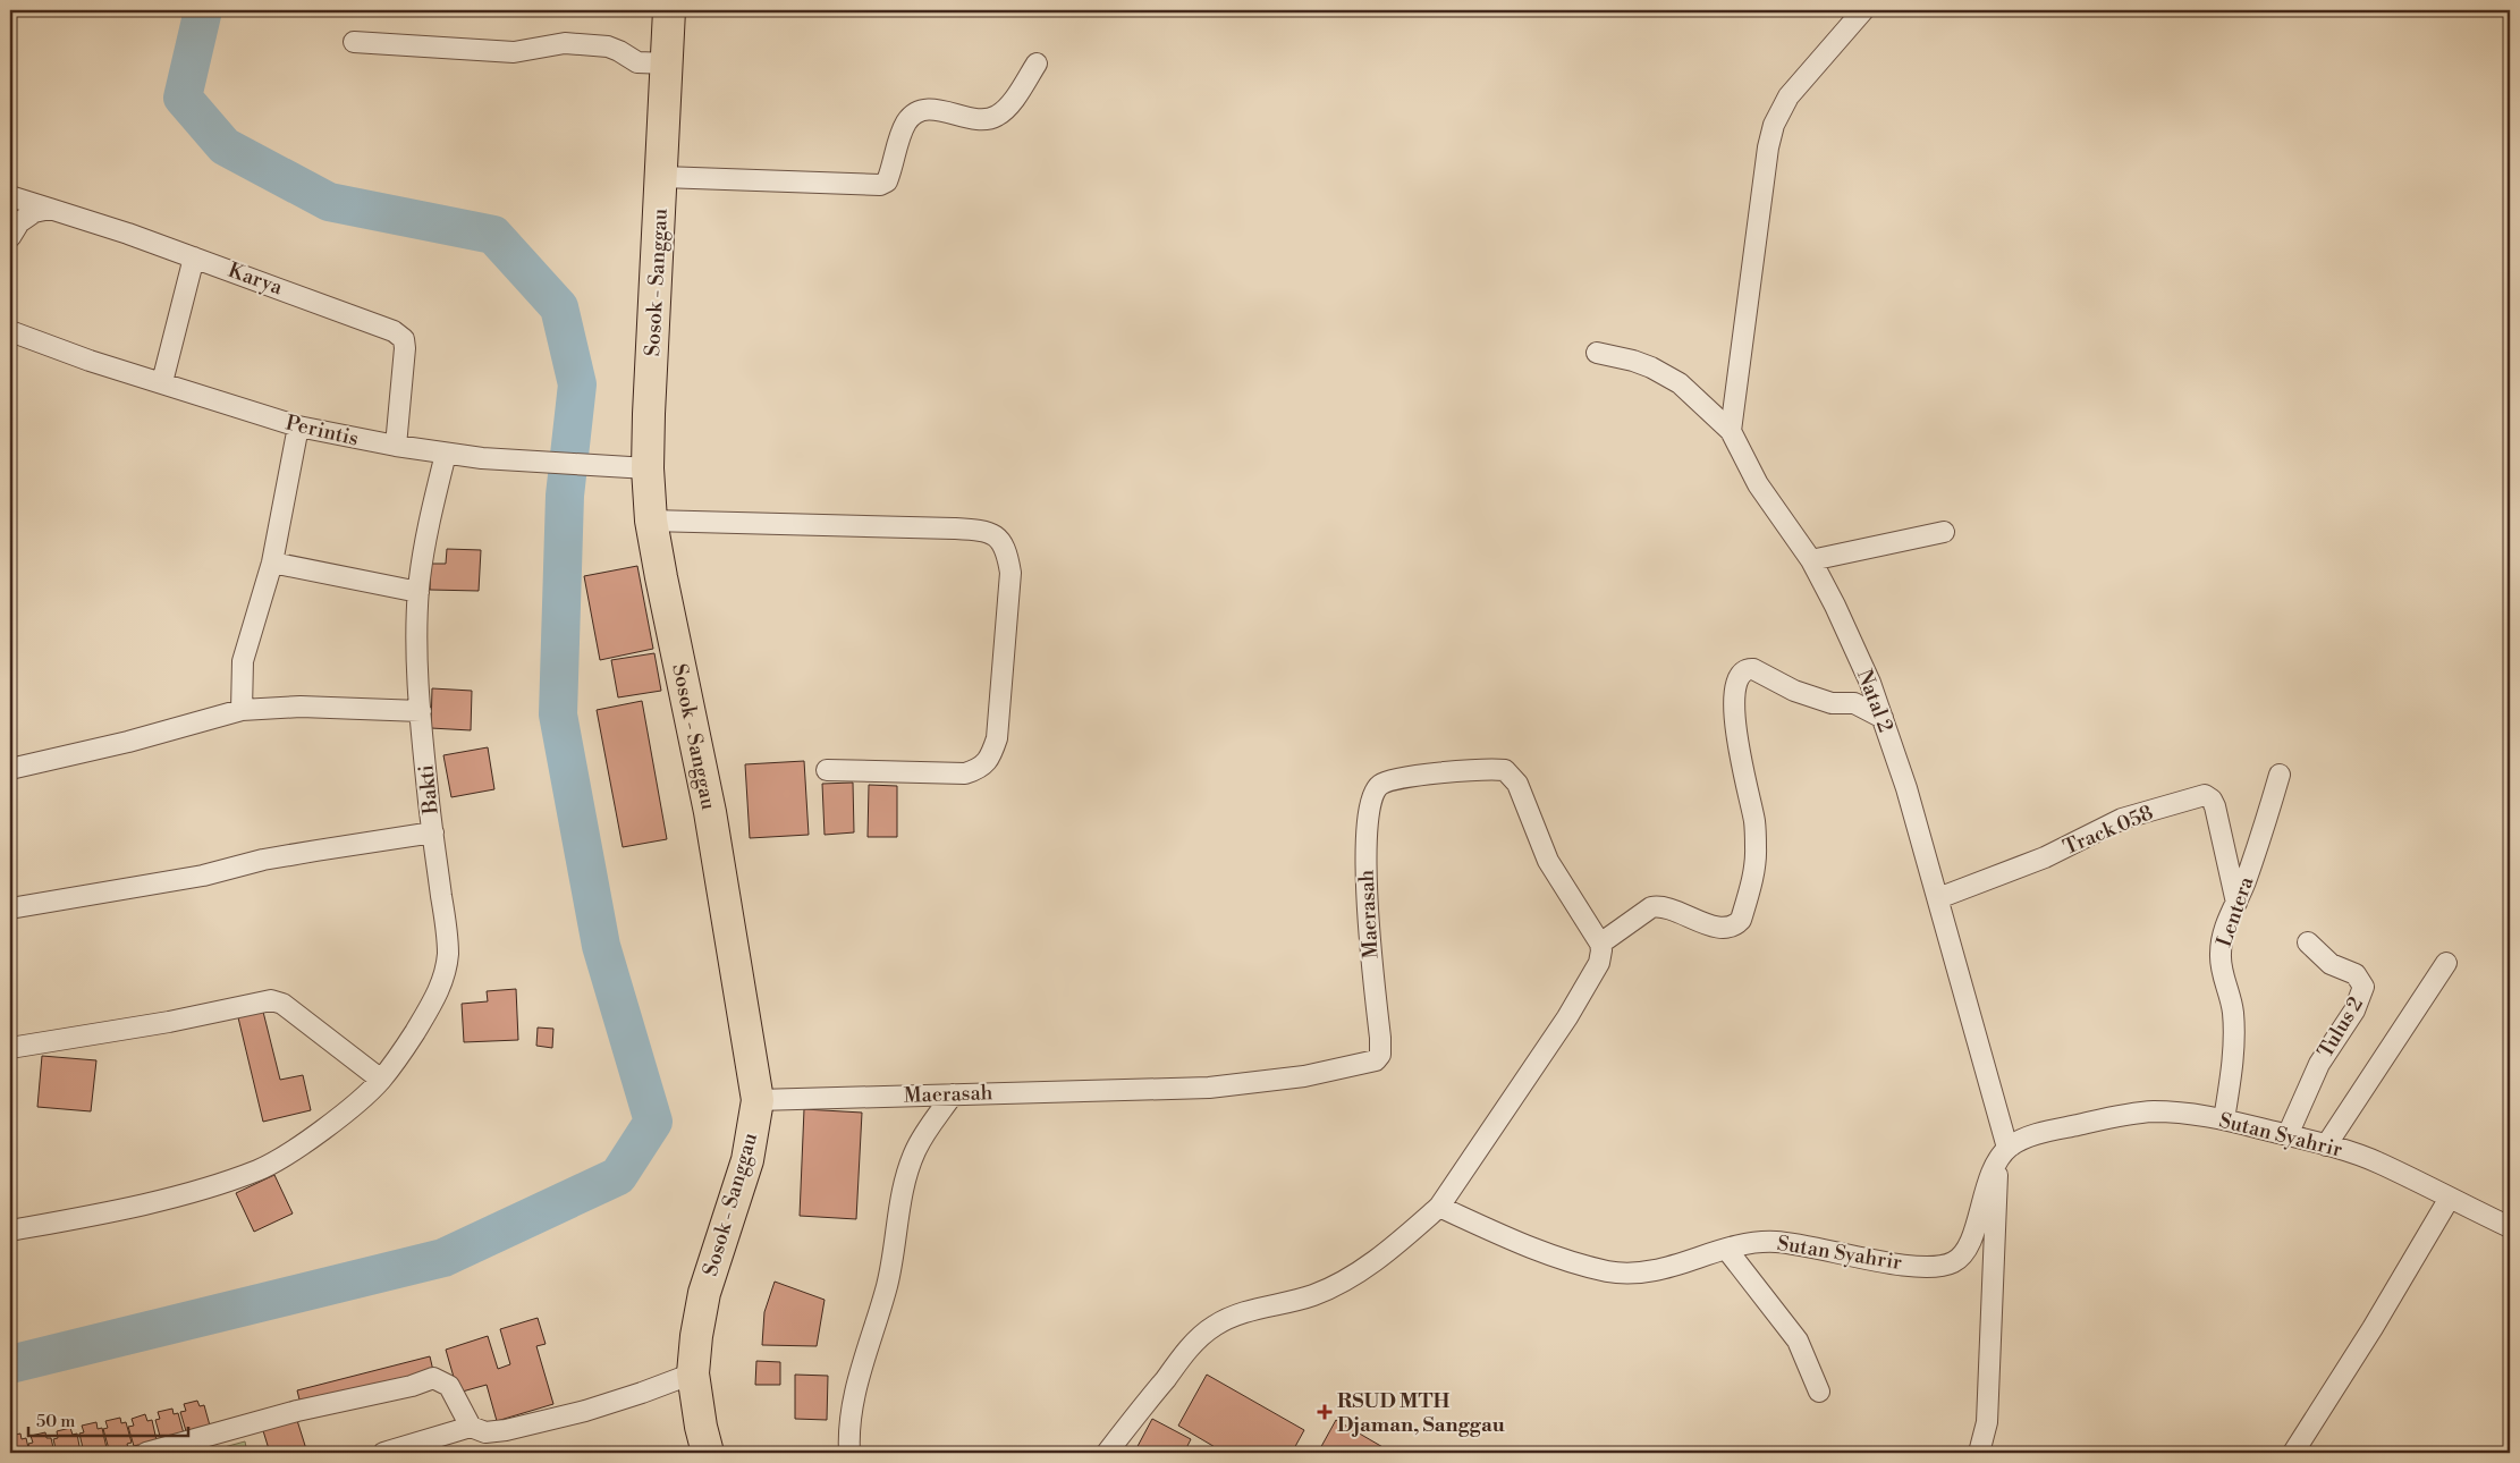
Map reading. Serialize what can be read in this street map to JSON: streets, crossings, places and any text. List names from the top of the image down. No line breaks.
{"streets":{"highway":["Sosok - Sanggau"],"street":["Karya","Perintis","Natal 2","Bakti","Track 058","Lentera","Maerasah","Tulus 2","Sutan Syahrir"]},"crossings":[["Karya","Perintis"],["Sosok - Sanggau","Perintis"],["Sosok - Sanggau","Maerasah"],["Perintis","Bakti"],["Natal 2","Track 058"],["Natal 2","Sutan Syahrir"],["Track 058","Lentera"],["Lentera","Sutan Syahrir"],["Tulus 2","Sutan Syahrir"]],"places":{"health":["RSUD MTH Djaman, Sanggau"]},"scale_bar":"50 m"}
